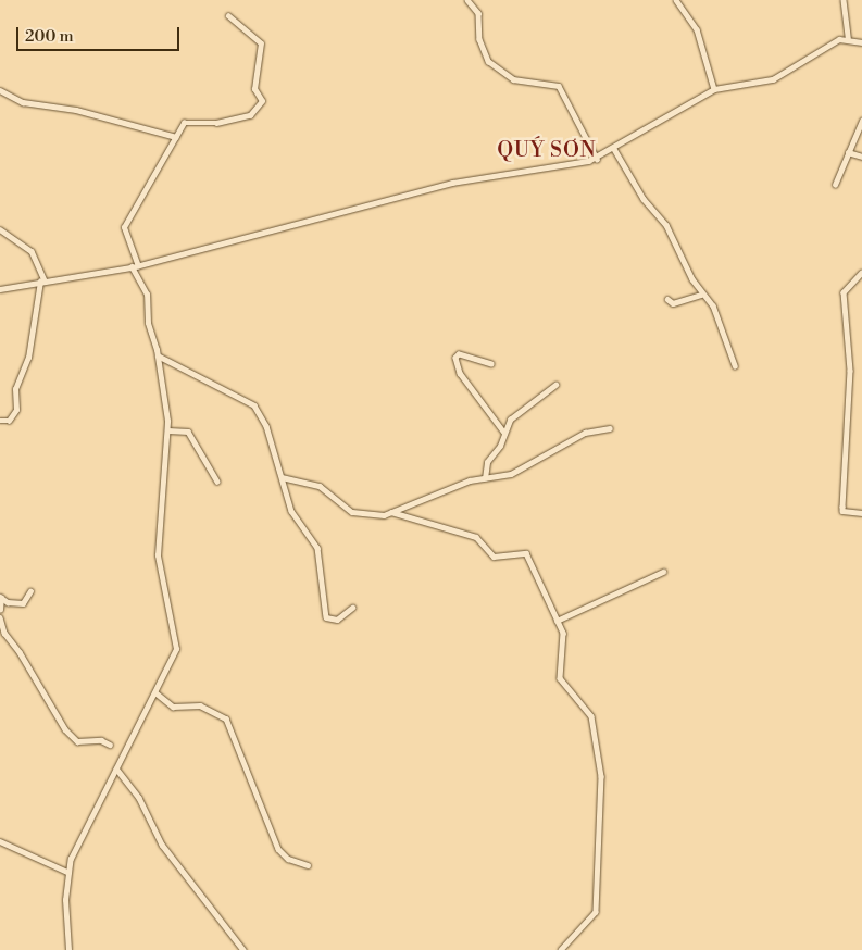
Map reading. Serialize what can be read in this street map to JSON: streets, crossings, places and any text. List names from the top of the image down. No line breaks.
{"districts":["QUÝ SƠN"],"scale_bar":"200 m"}
